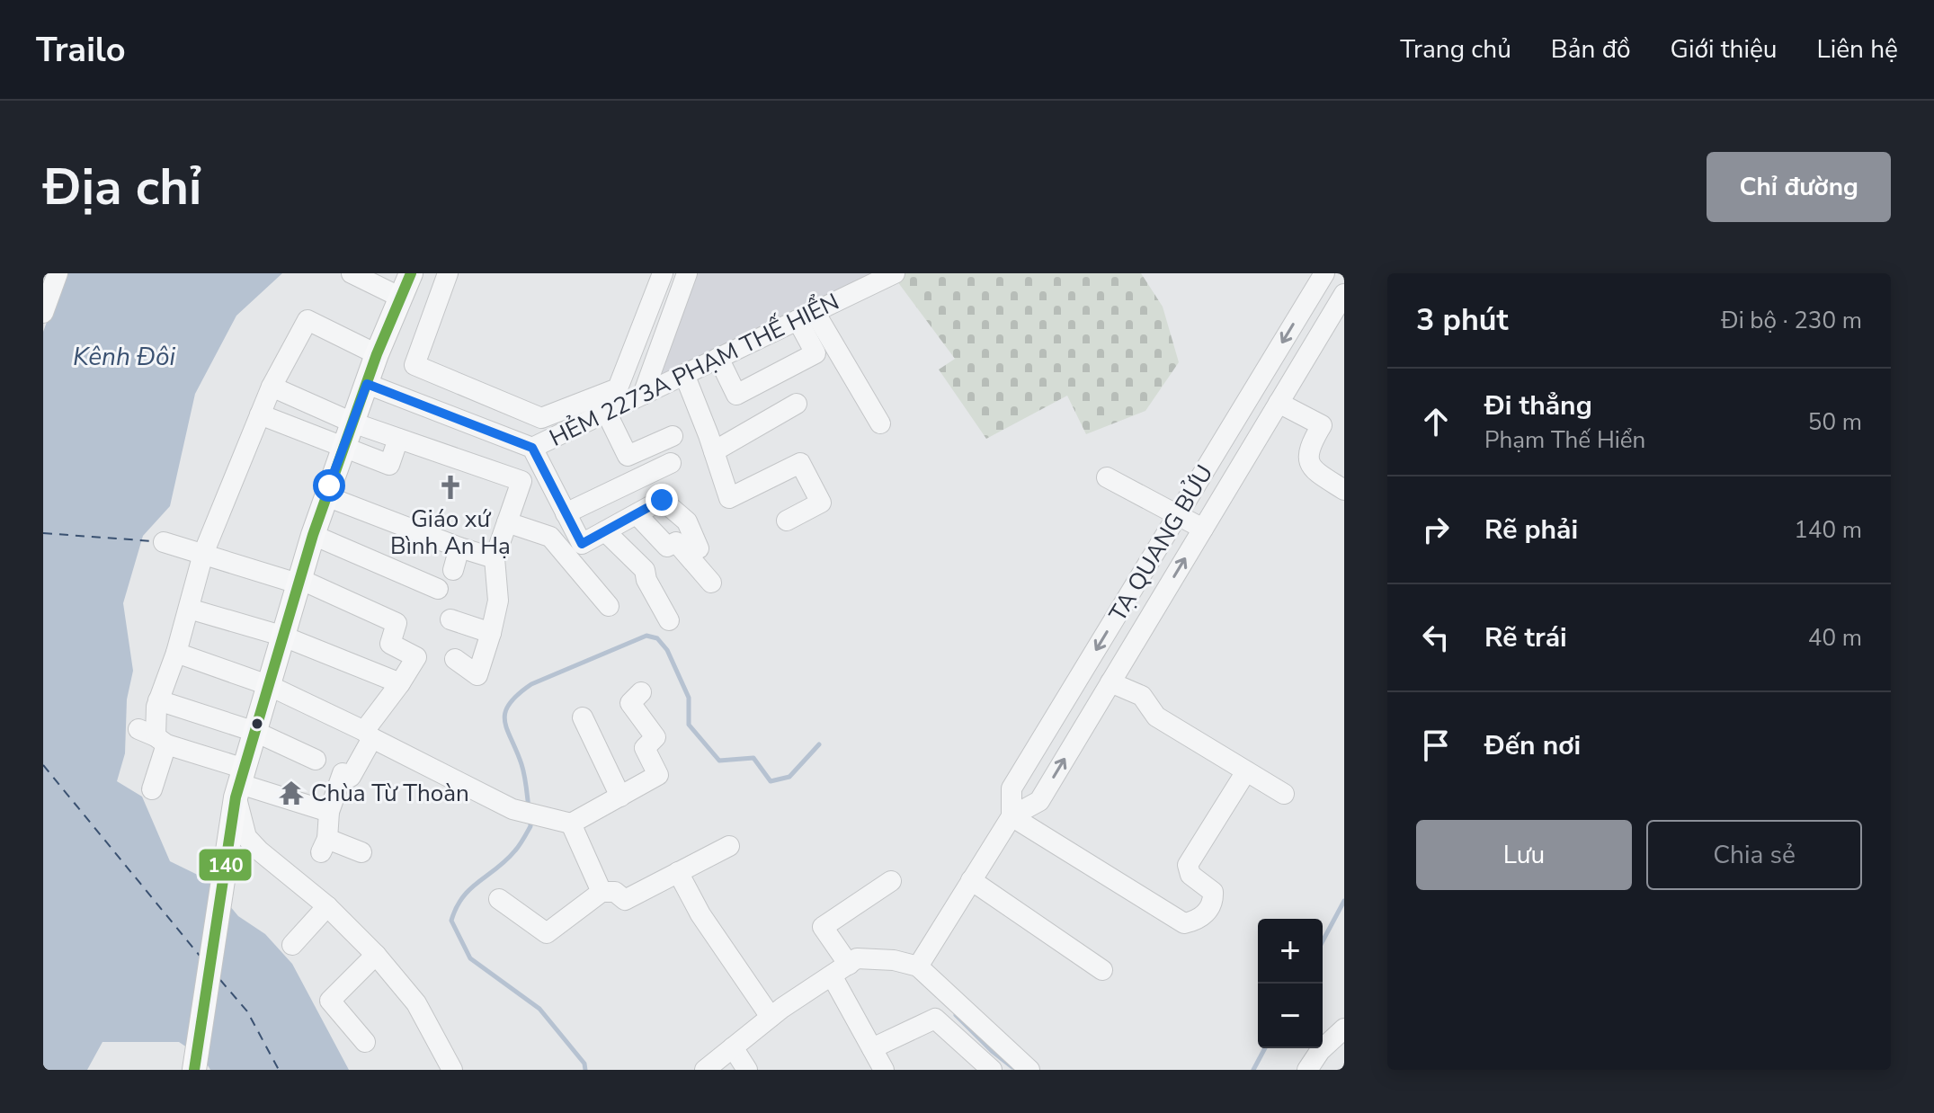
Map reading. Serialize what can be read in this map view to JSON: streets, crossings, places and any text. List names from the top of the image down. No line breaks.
{"streets":{"street":["HẺM 2273A PHẠM THẾ HIỂN","TẠ QUANG BỬU"]},"water":["Kênh Đôi"],"places":{"church":["Giáo xứ Bình An Hạ"],"temple":["Chùa Từ Thoàn"]},"lines":["transit line 140"],"page":{"header":"Trailo","nav":["Trang chủ","Bản đồ","Giới thiệu","Liên hệ"],"buttons":["Chỉ đường",["Lưu","Chia sẻ"]],"title":"Địa chỉ","heading":["3 phút","Đi bộ · 230 m"],"list":[["Đi thẳng","Phạm Thế Hiển","50 m"],["Rẽ phải","140 m"],["Rẽ trái","40 m"],"Đến nơi"],"map_buttons":["+","−"]}}
